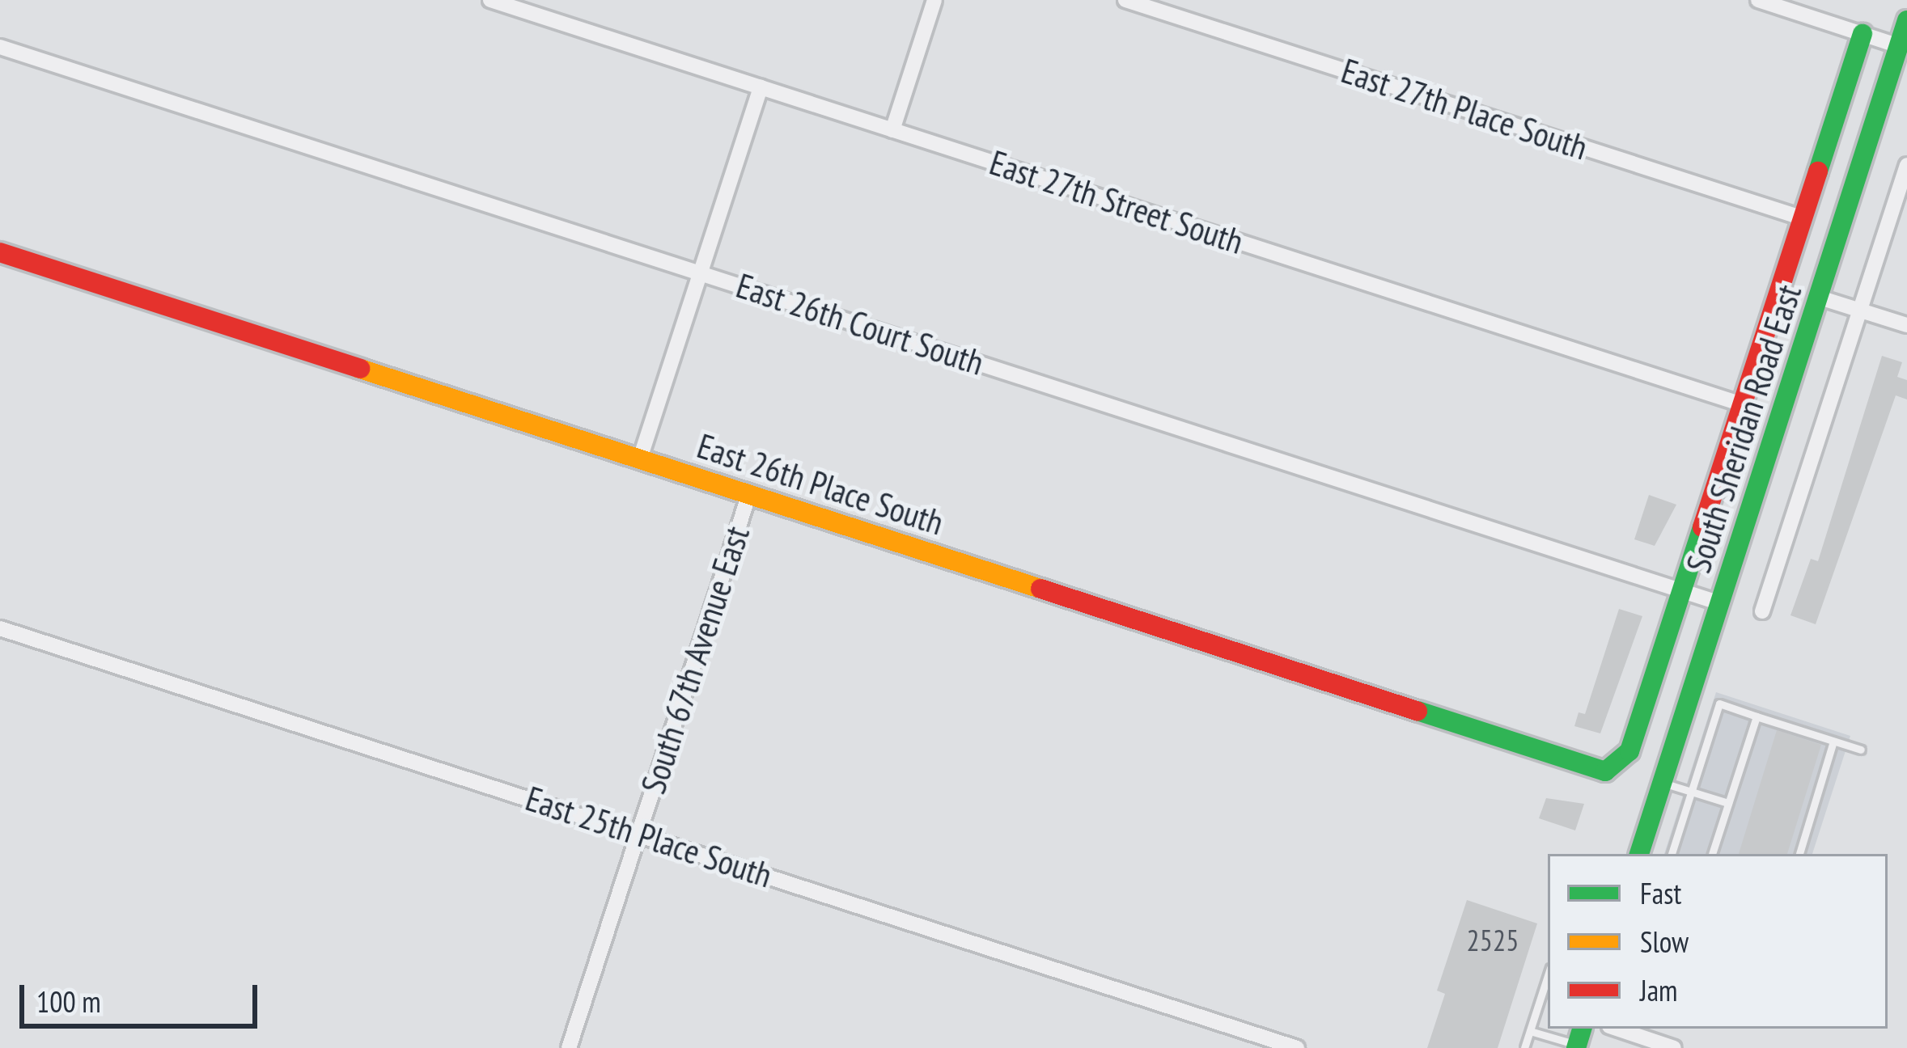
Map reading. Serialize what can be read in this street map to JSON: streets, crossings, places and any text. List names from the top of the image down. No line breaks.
{"streets":{"street":["East 27th Place South","East 27th Street South","East 26th Court South","South Sheridan Road East","East 26th Place South","South 67th Avenue East","East 25th Place South"]},"crossings":[["East 27th Place South","South Sheridan Road East"],["East 27th Street South","South Sheridan Road East"],["East 26th Court South","South Sheridan Road East"],["South Sheridan Road East","East 26th Place South"],["East 26th Place South","South 67th Avenue East"],["South 67th Avenue East","East 25th Place South"]],"house_numbers":["2525"],"legend":["Fast","Slow","Jam"],"scale_bar":"100 m"}
